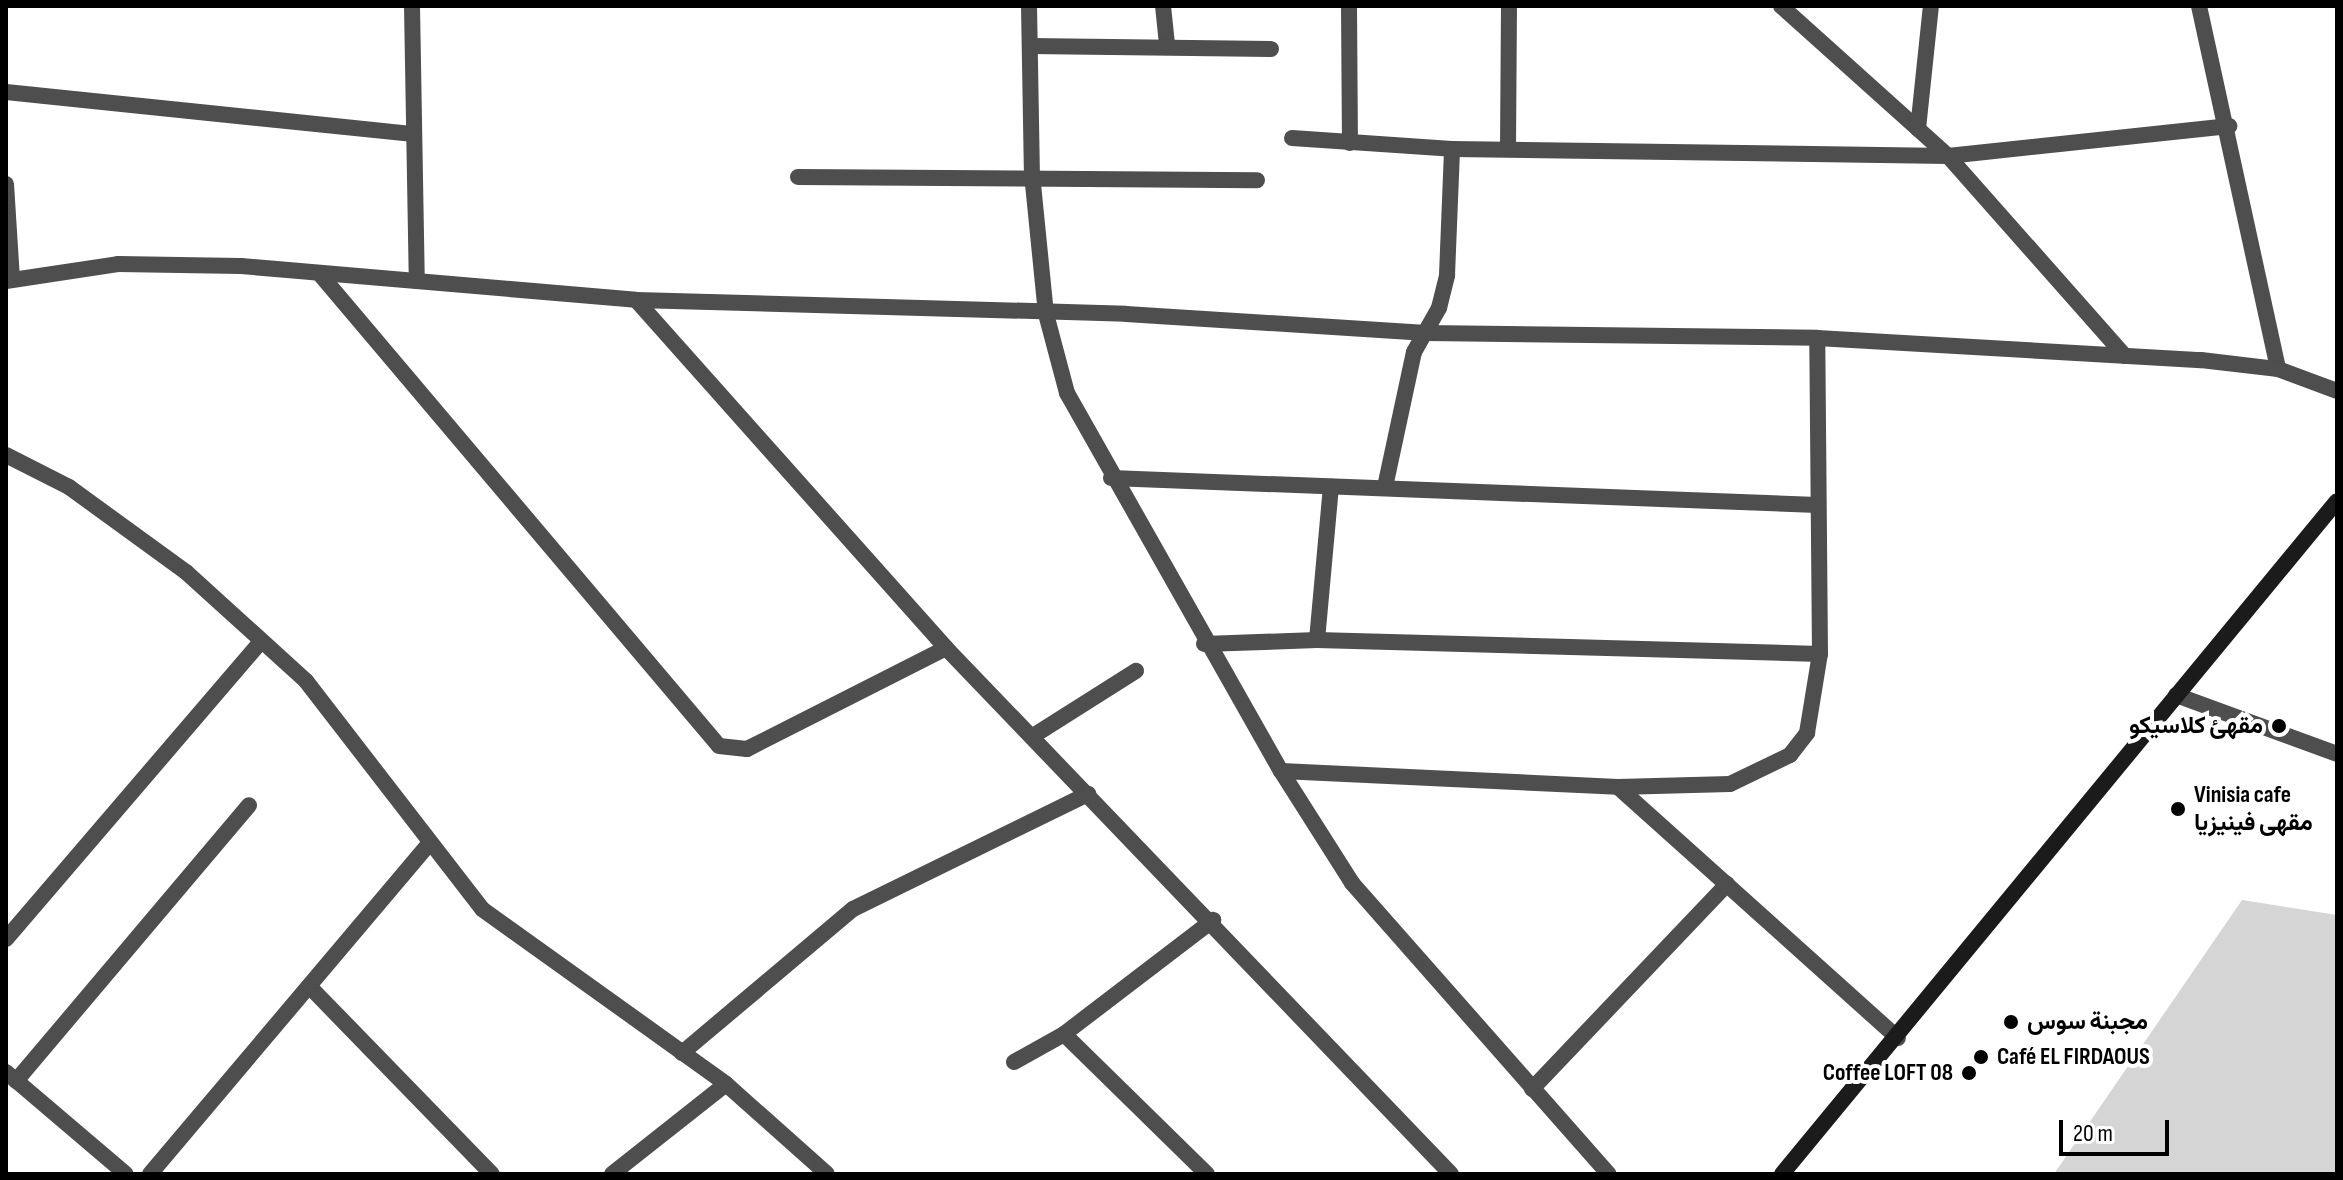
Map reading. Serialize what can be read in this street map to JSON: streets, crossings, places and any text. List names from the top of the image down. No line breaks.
{"places":["مقهئ كلاسيكو","Vinisia cafe مقهى فينيزيا","مجبنة سوس","Café EL FIRDAOUS","Coffee LOFT 08"],"scale_bar":"20 m"}
